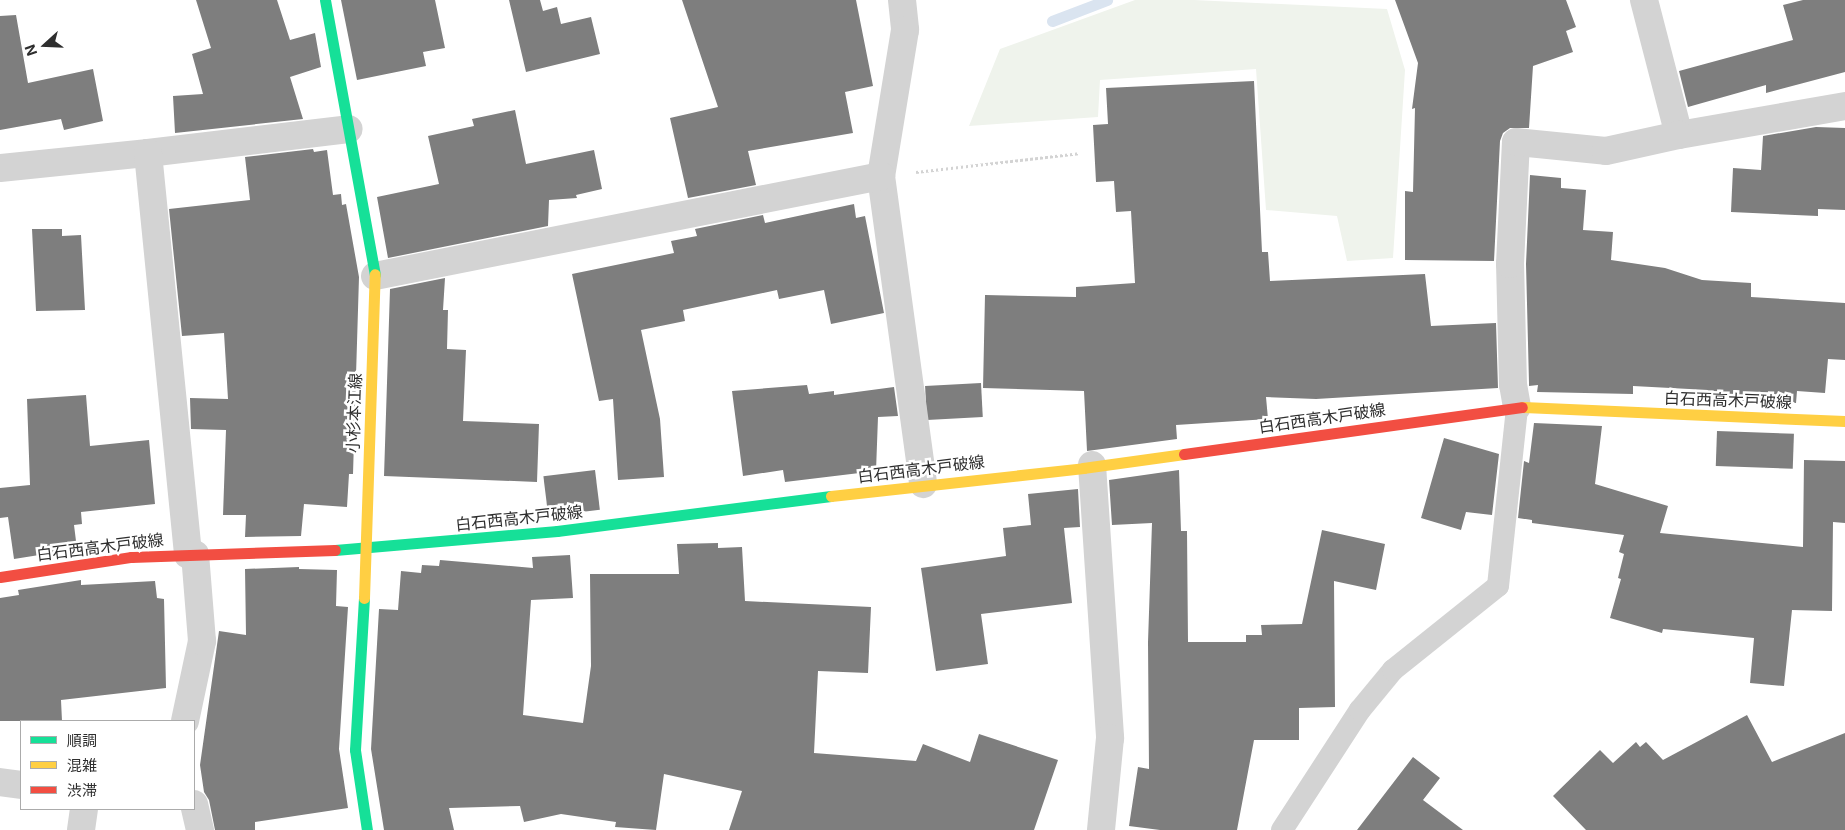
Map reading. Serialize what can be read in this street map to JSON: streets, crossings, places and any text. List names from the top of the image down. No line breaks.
{"streets":{"main road":["白石西高木戸破線","小杉本江線"]},"crossings":[["白石西高木戸破線","小杉本江線"]],"legend":["順調","混雑","渋滞"],"north":"left"}
